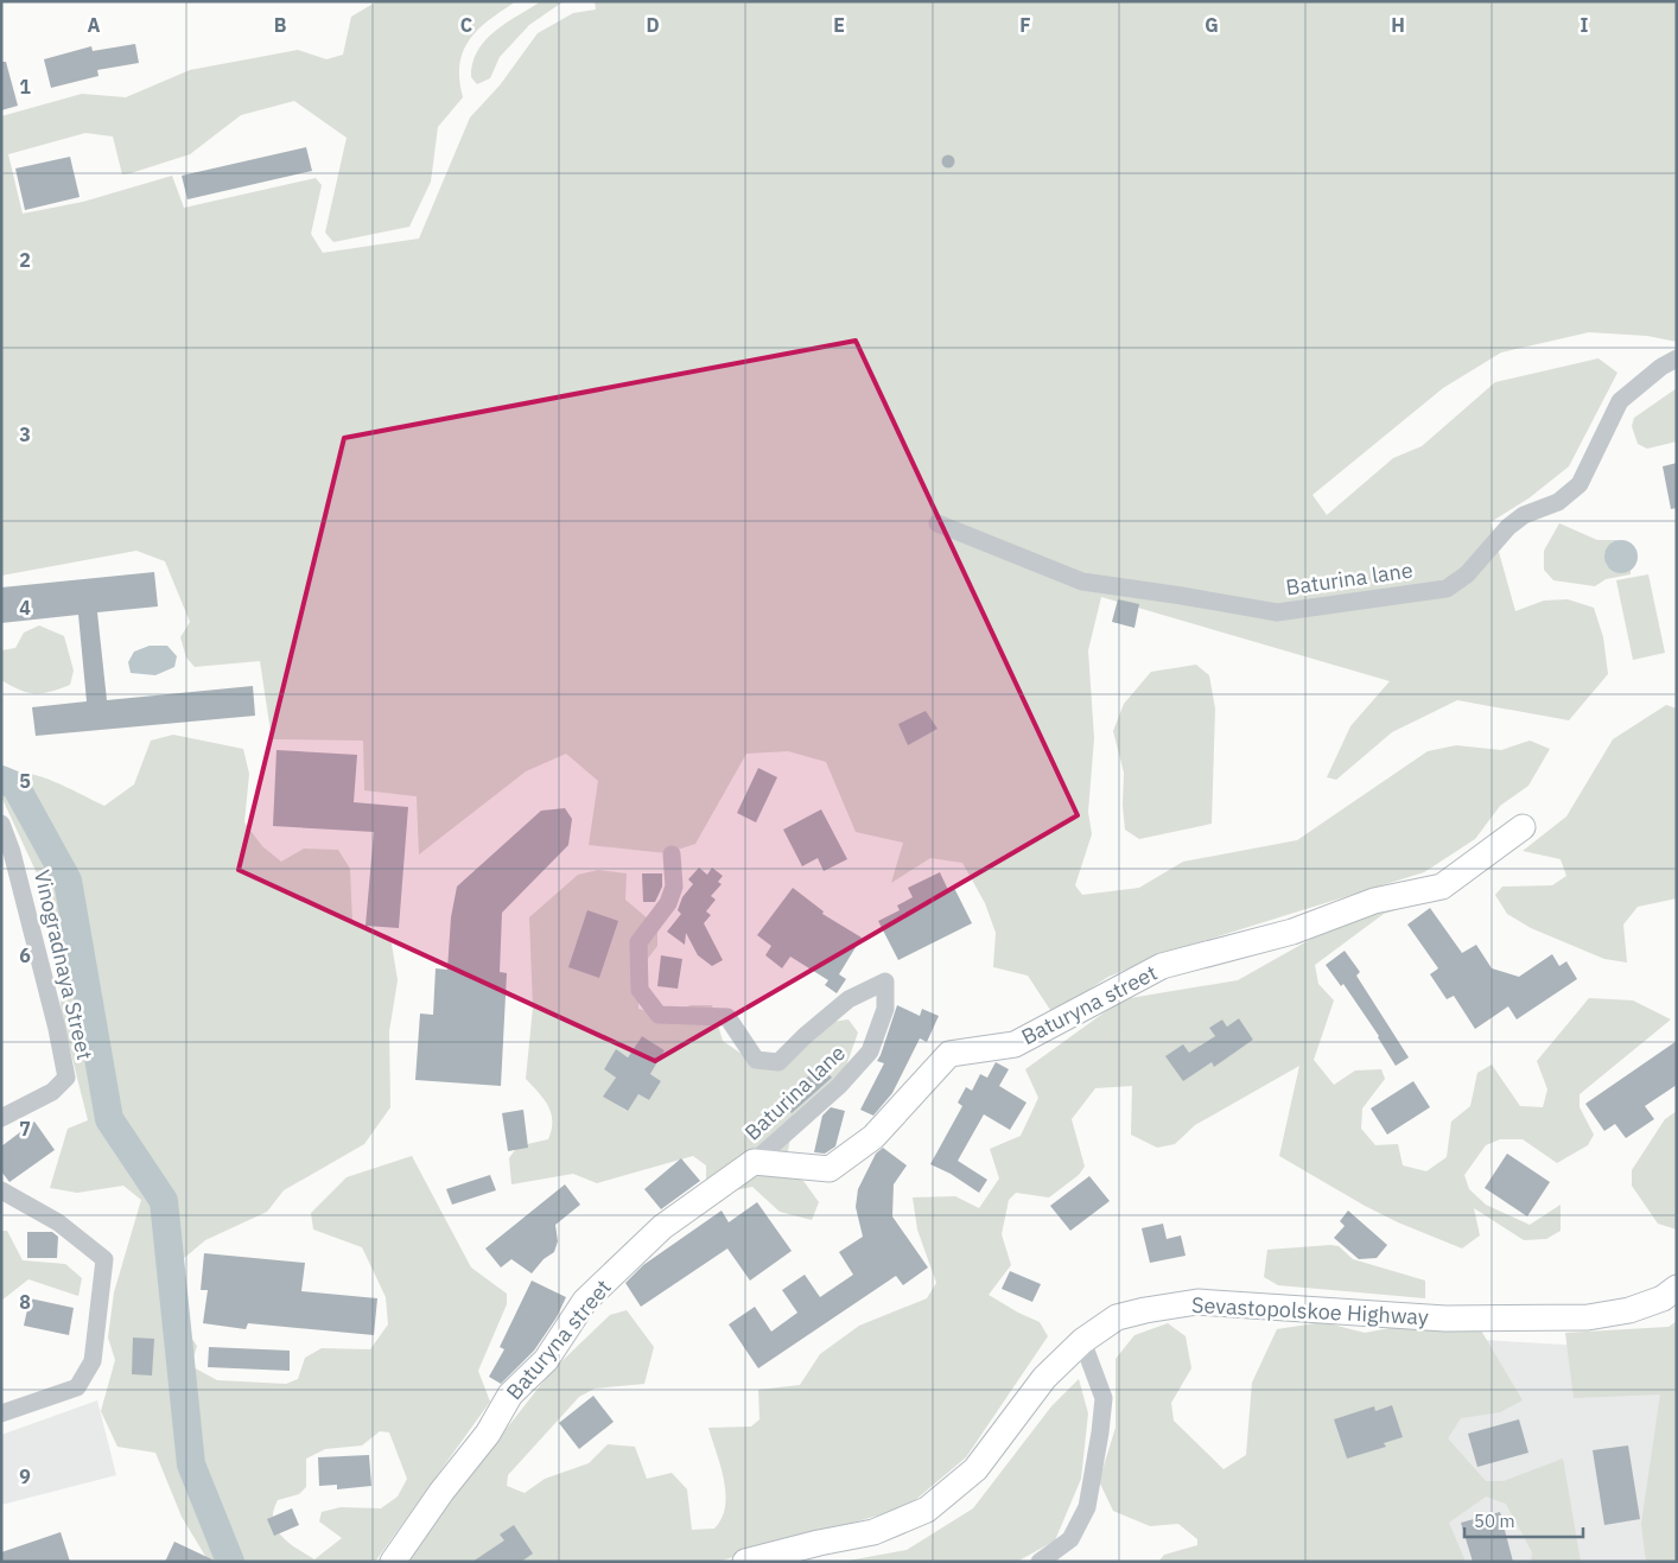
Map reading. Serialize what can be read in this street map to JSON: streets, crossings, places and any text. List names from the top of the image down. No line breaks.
{"streets":{"main road":["Baturyna street","Sevastopolskoe Highway"],"street":["Baturina lane","Vinogradnaya Street"]},"crossings":[["Baturina lane","Baturyna street"]],"scale_bar":"50 m","grid":{"columns":["A","B","C","D","E","F","G","H","I"],"rows":["1","2","3","4","5","6","7","8","9"]}}
